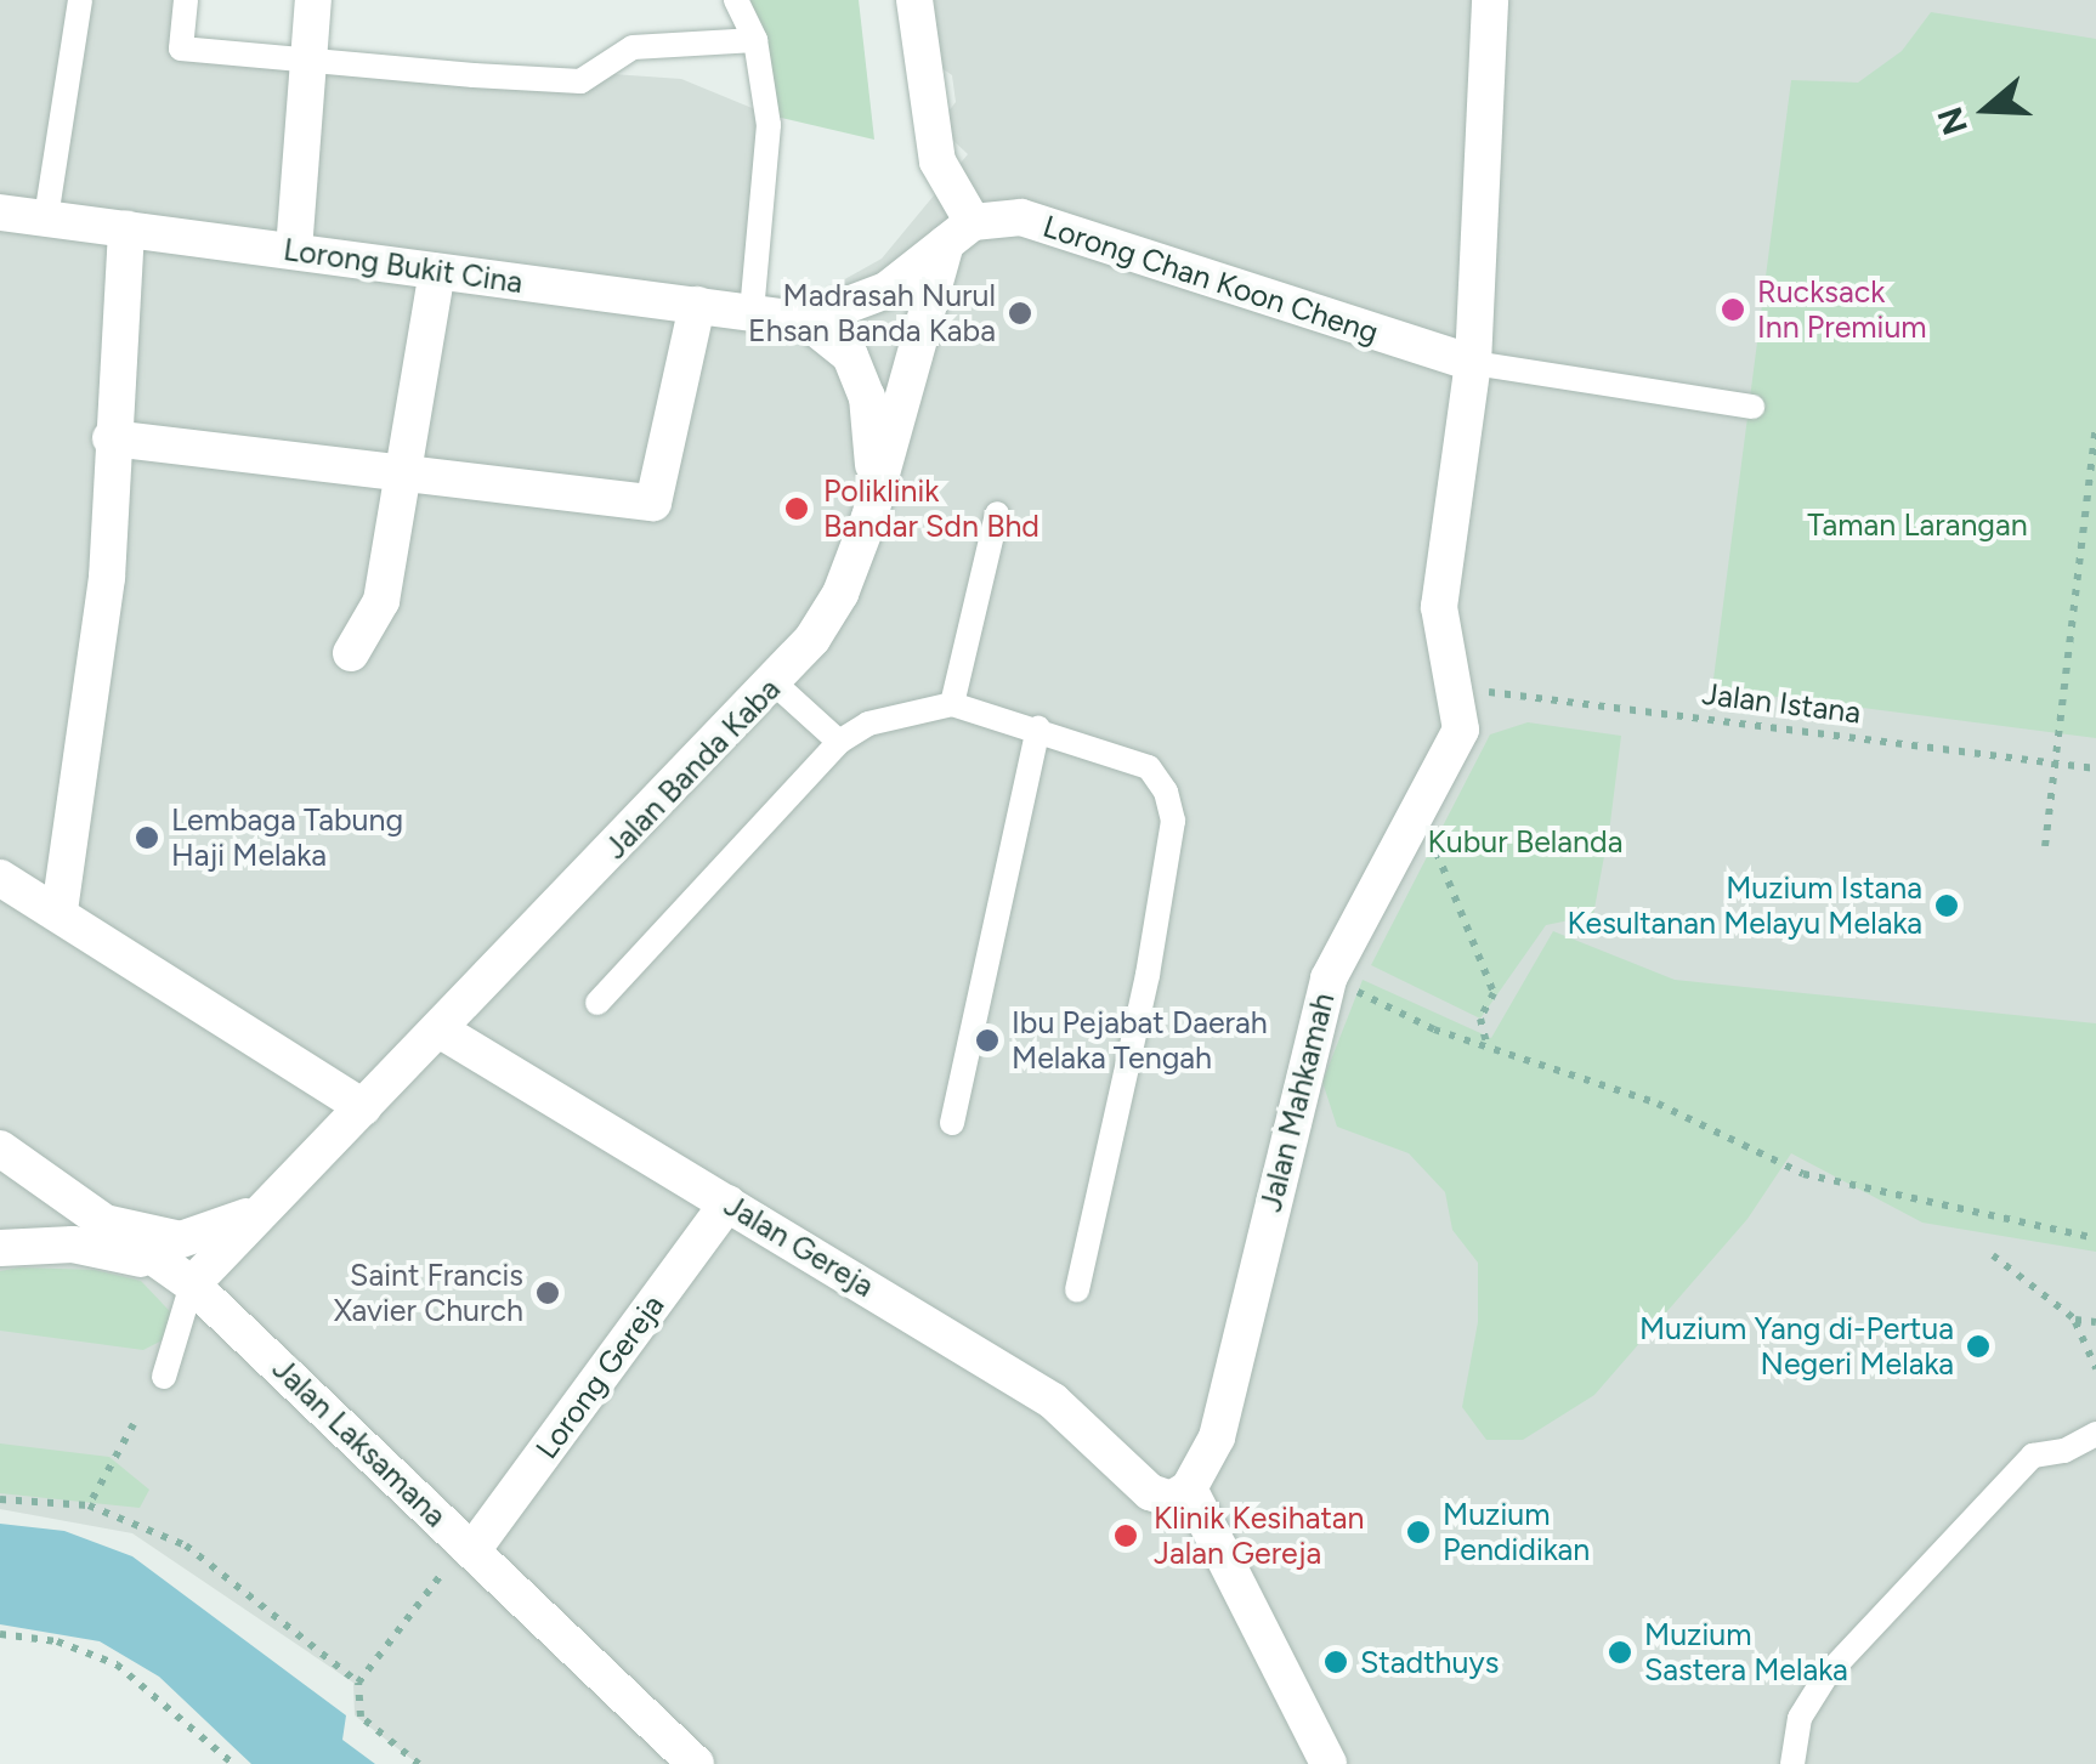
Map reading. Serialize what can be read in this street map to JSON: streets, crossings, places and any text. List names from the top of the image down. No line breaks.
{"streets":{"street":["Lorong Bukit Cina","Lorong Chan Koon Cheng","Jalan Banda Kaba","Jalan Mahkamah","Jalan Gereja","Lorong Gereja","Jalan Laksamana"],"path":["Jalan Istana"]},"crossings":[["Lorong Bukit Cina","Lorong Chan Koon Cheng"],["Lorong Bukit Cina","Jalan Banda Kaba"],["Lorong Chan Koon Cheng","Jalan Banda Kaba"],["Lorong Chan Koon Cheng","Jalan Mahkamah"],["Jalan Istana","Jalan Mahkamah"],["Jalan Banda Kaba","Jalan Gereja"],["Jalan Banda Kaba","Jalan Laksamana"],["Jalan Mahkamah","Jalan Gereja"],["Jalan Gereja","Lorong Gereja"],["Lorong Gereja","Jalan Laksamana"]],"parks":["Taman Larangan","Kubur Belanda"],"places":["Rucksack Inn Premium","Madrasah Nurul Ehsan Banda Kaba","Poliklinik Bandar Sdn Bhd","Lembaga Tabung Haji Melaka","Muzium Istana Kesultanan Melayu Melaka","Ibu Pejabat Daerah Melaka Tengah","Saint Francis Xavier Church","Muzium Yang di-Pertua Negeri Melaka","Muzium Pendidikan","Klinik Kesihatan Jalan Gereja","Muzium Sastera Melaka","Stadthuys"],"north":"left"}
